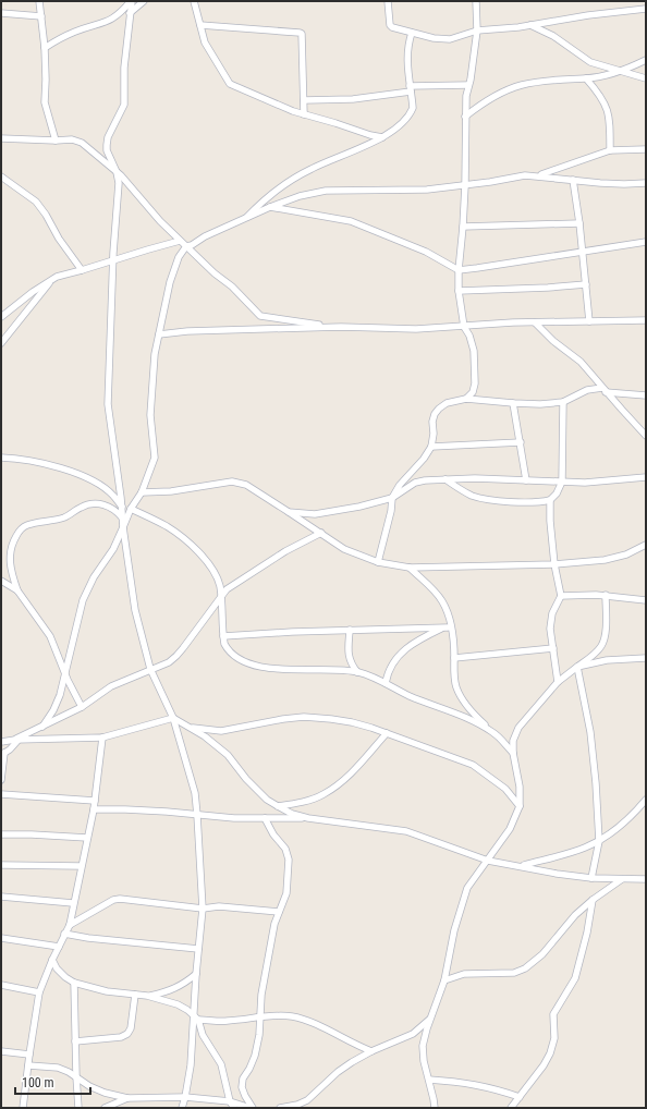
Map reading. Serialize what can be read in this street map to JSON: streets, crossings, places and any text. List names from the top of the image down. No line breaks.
{"scale_bar":"100 m"}
